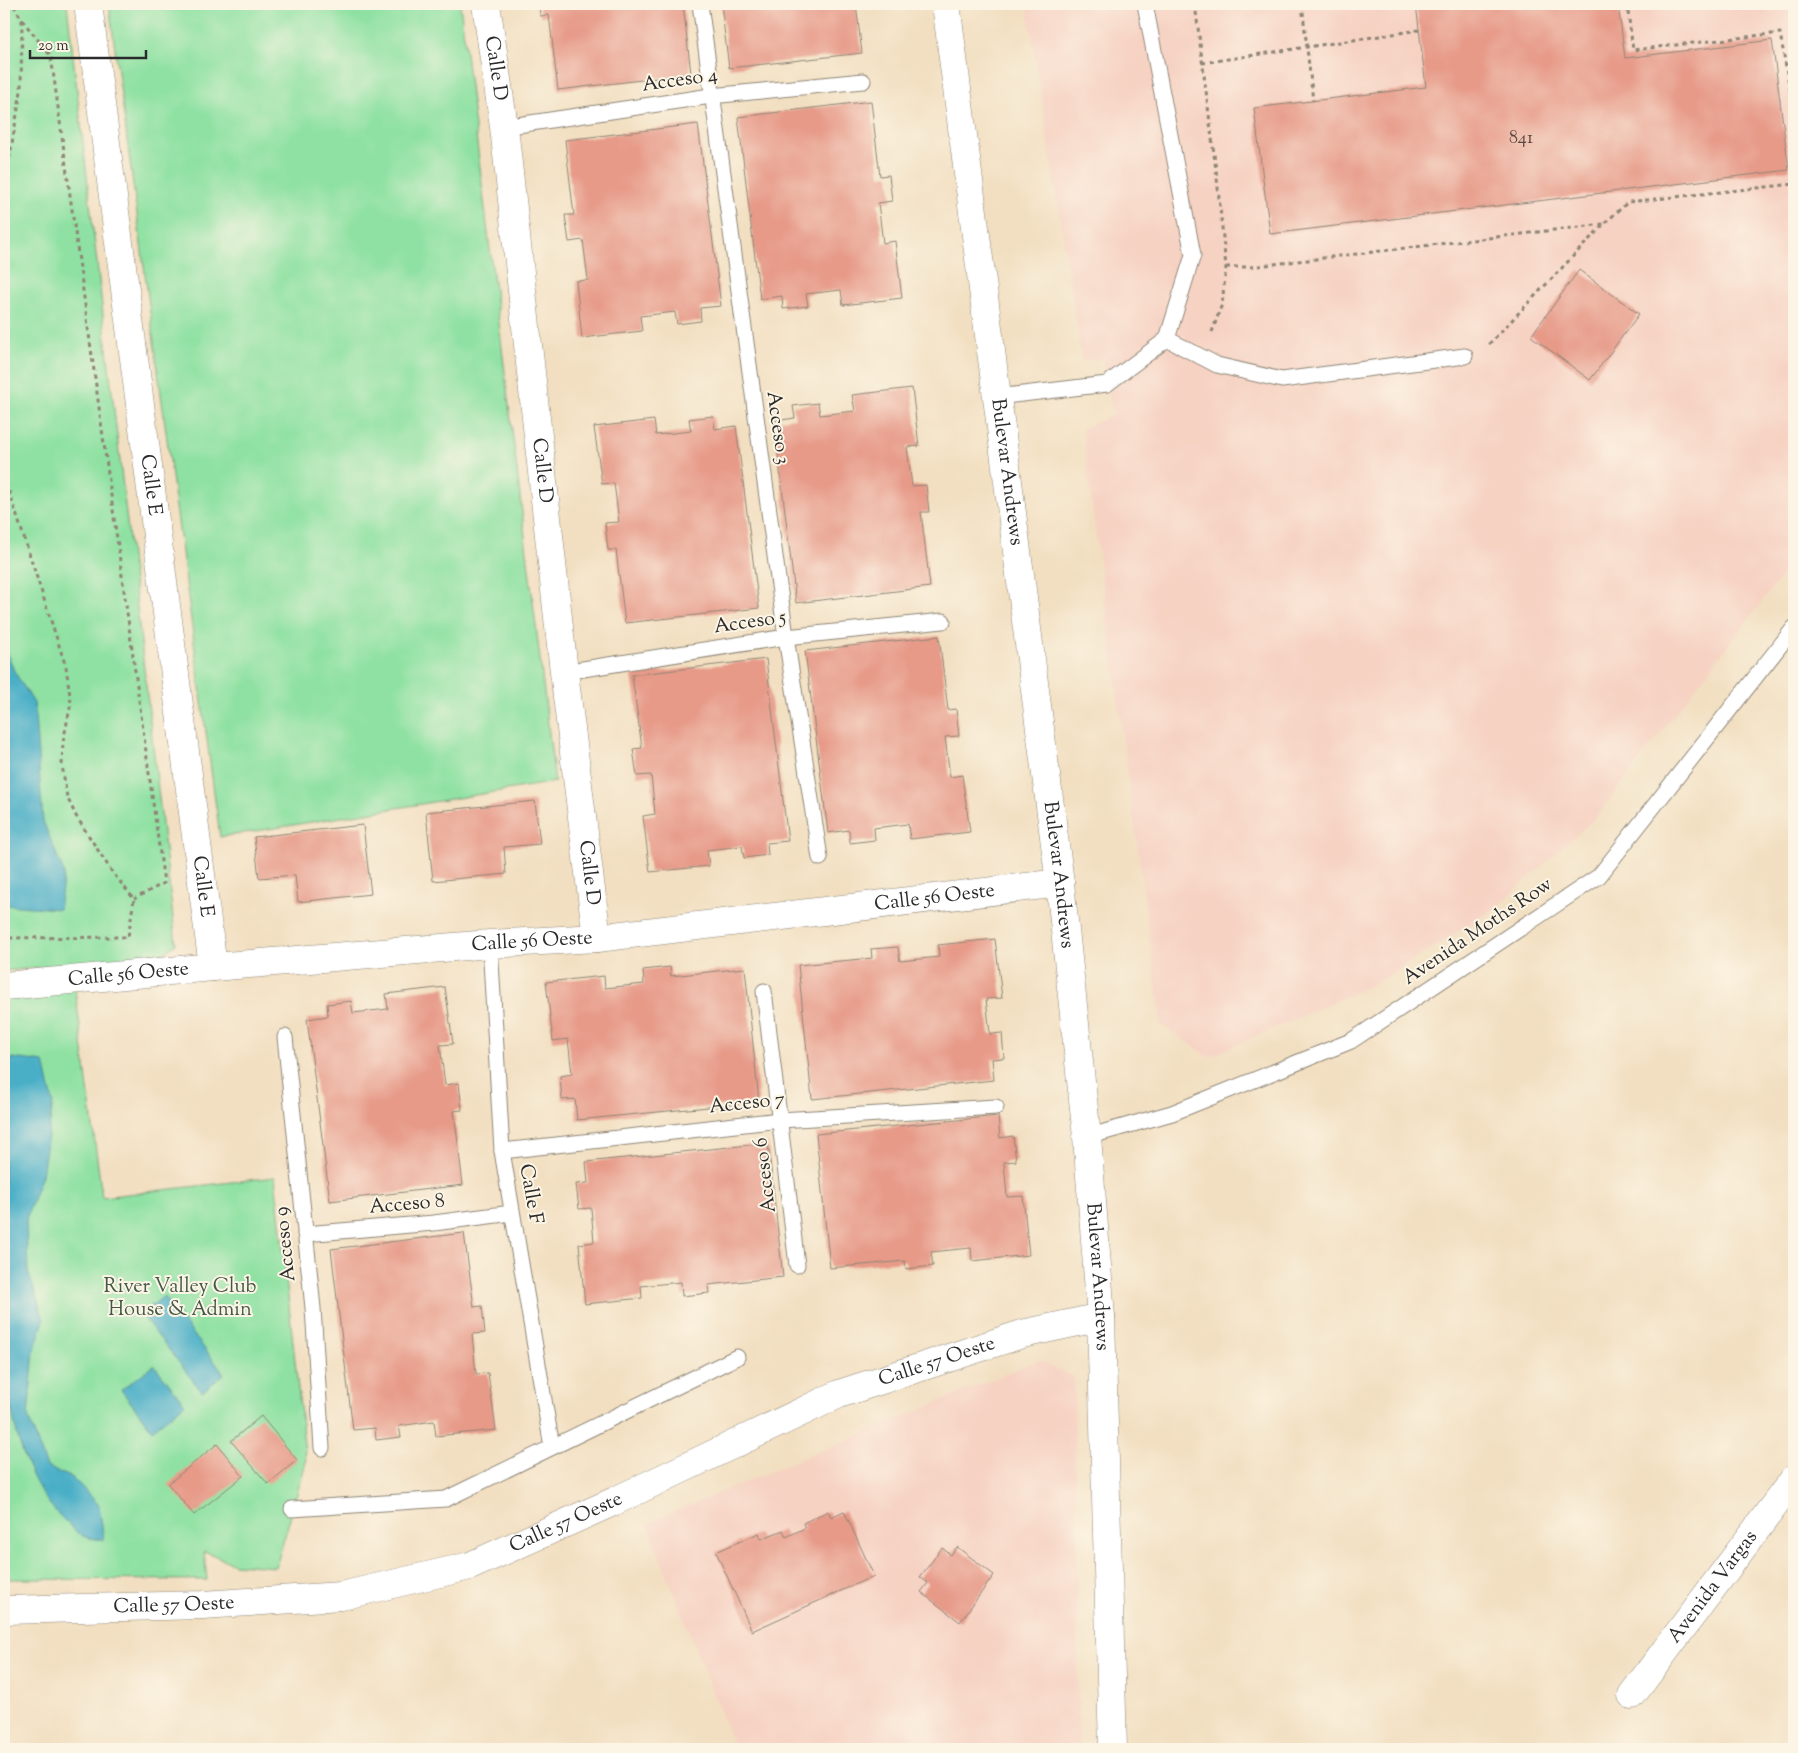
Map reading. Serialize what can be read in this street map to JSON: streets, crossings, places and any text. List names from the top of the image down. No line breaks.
{"streets":{"street":["Calle D","Bulevar Andrews","Calle E","Calle 56 Oeste","Calle 57 Oeste","Avenida Vargas"],"lane":["Acceso 4","Acceso 3","Acceso 5","Avenida Moths Row","Acceso 7","Acceso 6","Calle F","Acceso 8","Acceso 9"]},"crossings":[["Calle D","Acceso 4"],["Calle D","Acceso 5"],["Calle D","Calle 56 Oeste"],["Acceso 4","Acceso 3"],["Acceso 3","Acceso 5"],["Bulevar Andrews","Calle 56 Oeste"],["Bulevar Andrews","Avenida Moths Row"],["Bulevar Andrews","Calle 57 Oeste"],["Calle E","Calle 56 Oeste"],["Calle 56 Oeste","Calle F"],["Acceso 7","Acceso 6"],["Acceso 7","Calle F"],["Calle F","Acceso 8"],["Acceso 8","Acceso 9"]],"parks":["River Valley Club House & Admin"],"house_numbers":["841"],"scale_bar":"20 m"}
